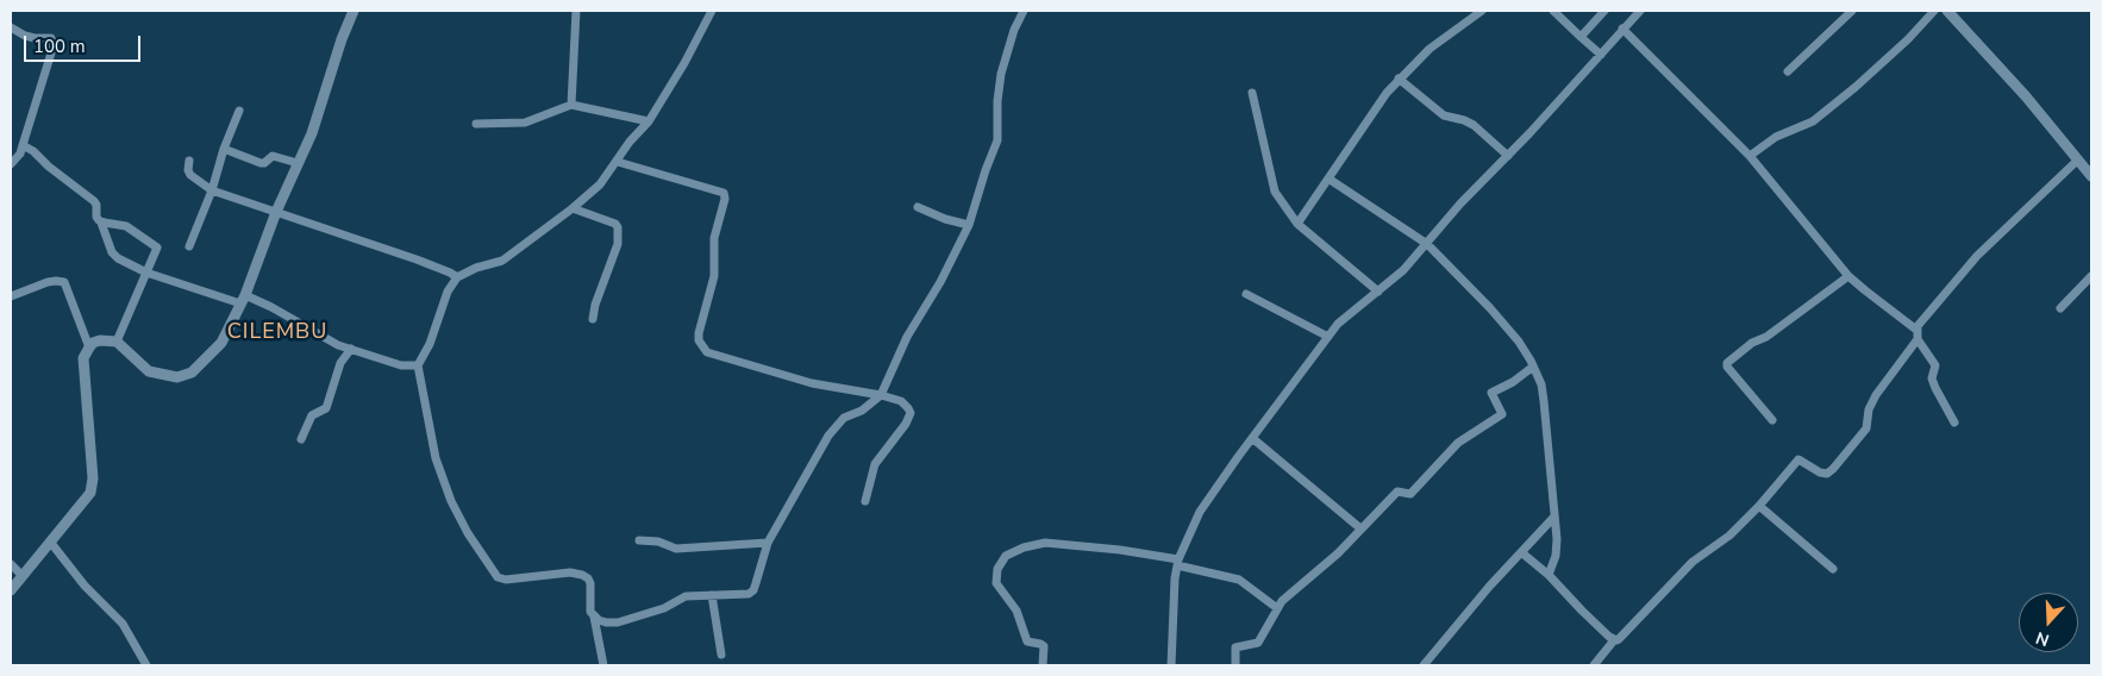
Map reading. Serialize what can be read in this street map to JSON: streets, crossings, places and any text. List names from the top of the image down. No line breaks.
{"districts":["CILEMBU"],"scale_bar":"100 m","north":"bottom"}
